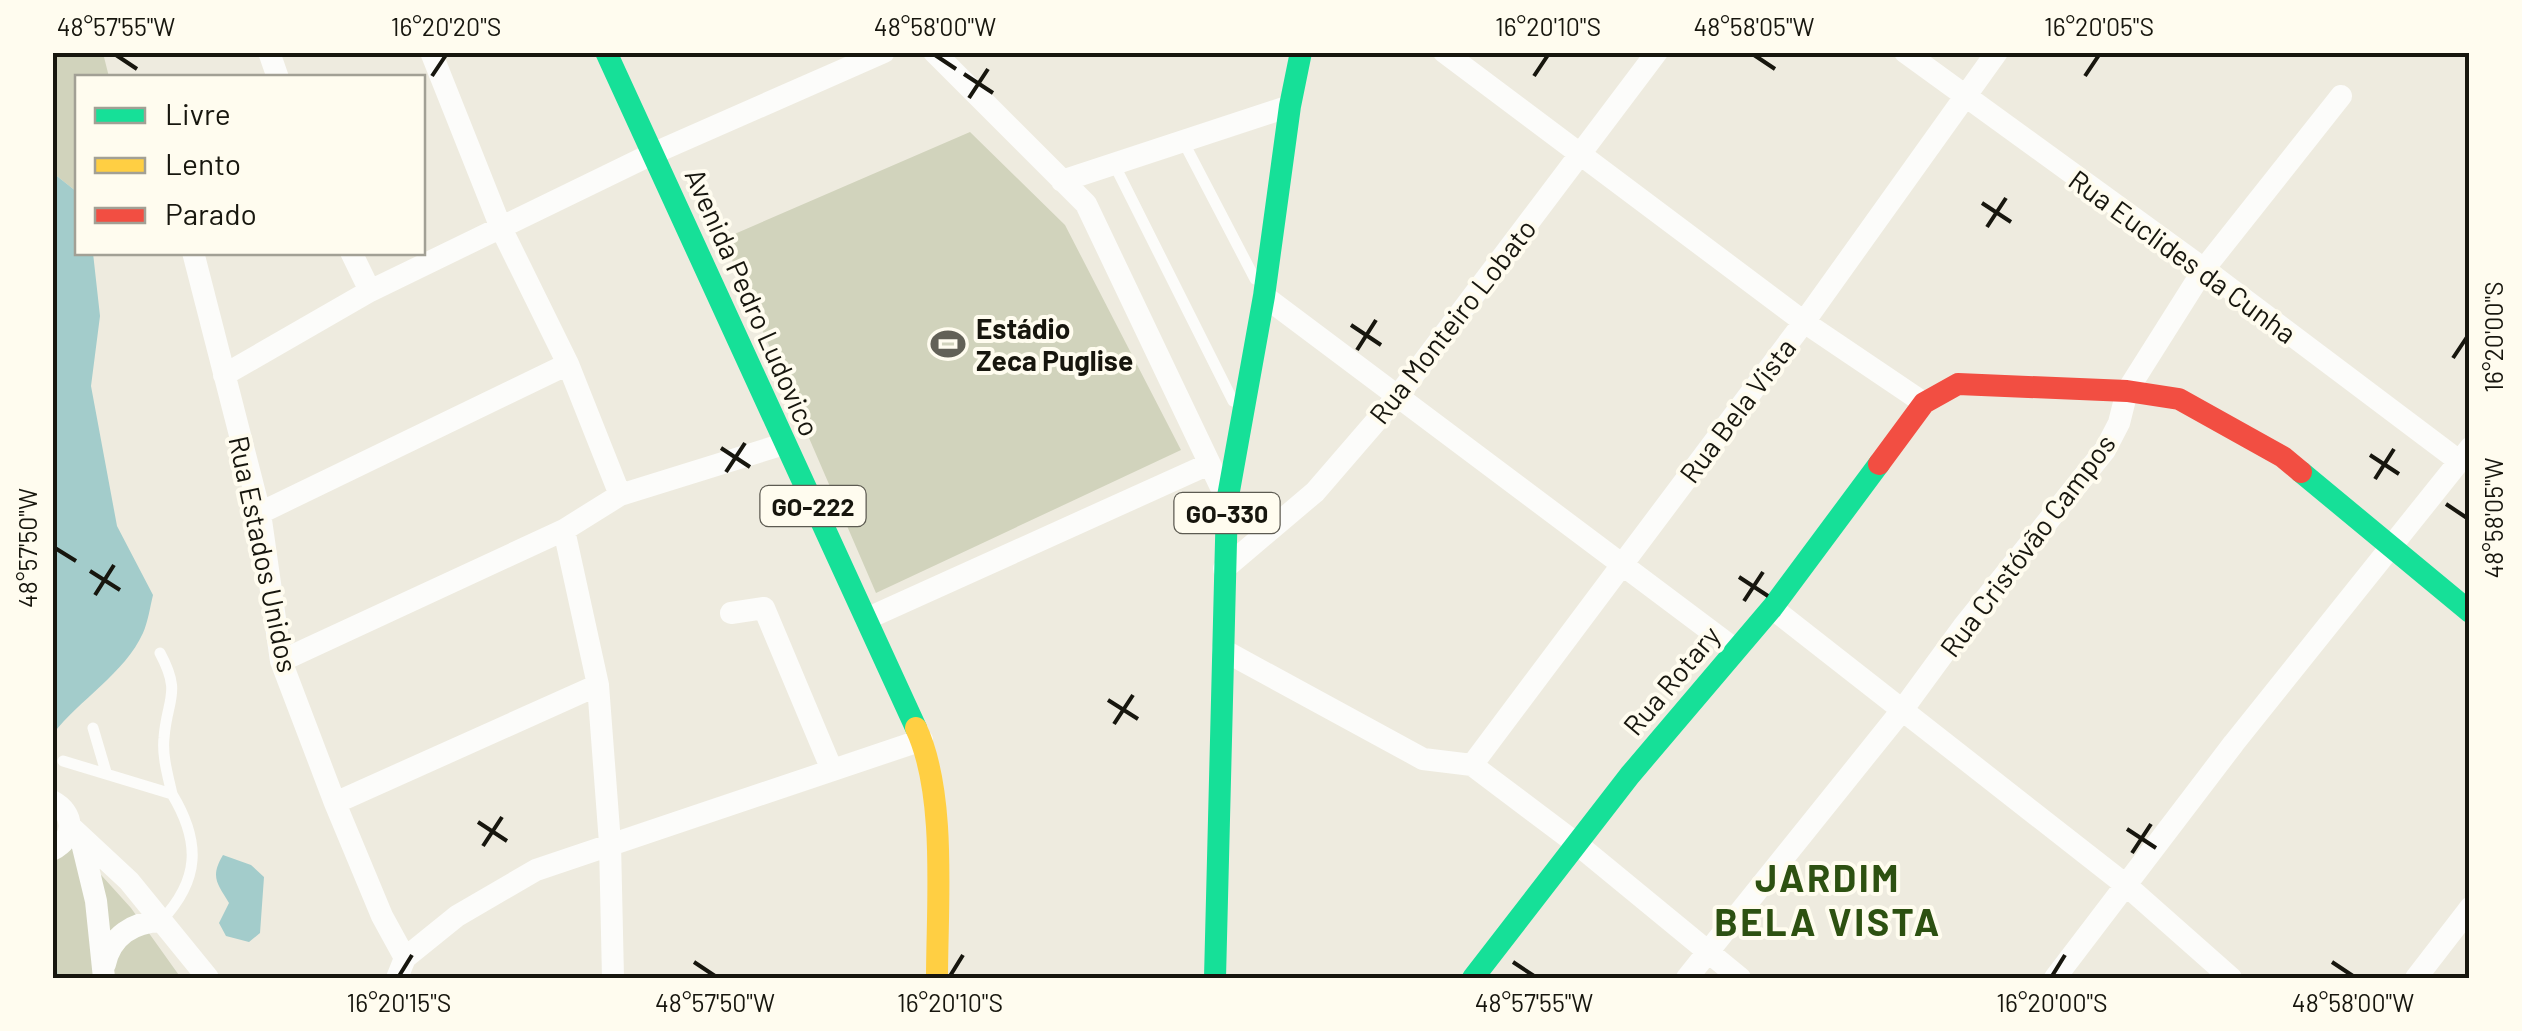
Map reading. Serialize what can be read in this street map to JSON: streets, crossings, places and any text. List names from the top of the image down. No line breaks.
{"streets":{"main road":["Avenida Pedro Ludovico","GO-222","GO-330","Rua Rotary"],"street":["Rua Euclides da Cunha","Rua Monteiro Lobato","Rua Bela Vista","Rua Cristóvão Campos","Rua Estados Unidos"]},"crossings":[["Rua Euclides da Cunha","Rua Bela Vista"],["Rua Euclides da Cunha","Rua Cristóvão Campos"],["Rua Monteiro Lobato","GO-330"],["Rua Cristóvão Campos","Rua Rotary"]],"districts":["JARDIM BELA VISTA"],"places":{"sports":["Estádio Zeca Puglise"]},"legend":["Livre","Lento","Parado"],"coordinates":["48°57'55\"W","16°20'20\"S","48°58'00\"W","16°20'10\"S","48°58'05\"W","16°20'05\"S","16°20'00\"S","48°57'50\"W","16°20'15\"S"]}
